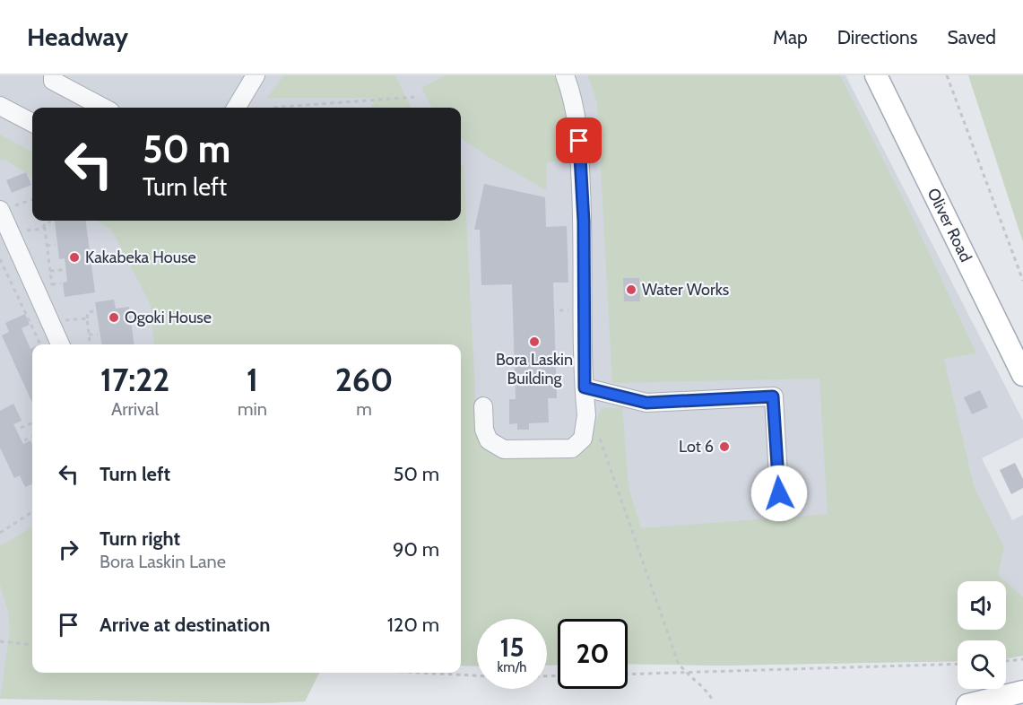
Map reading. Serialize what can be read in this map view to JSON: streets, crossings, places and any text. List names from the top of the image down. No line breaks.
{"streets":{"main road":["Oliver Road"]},"places":["Kakabeka House","Water Works","Ogoki House","Bora Laskin Building","Lot 6"],"page":{"header":"Headway","nav":["Map","Directions","Saved"],"turn":["50 m","Turn left"],"eta":["17:22","Arrival","1","min","260","m"],"list":[{"name":"Turn left","value":"50 m"},{"name":"Turn right","note":"Bora Laskin Lane","value":"90 m"},{"name":"Arrive at destination","value":"120 m"}],"speed":"15 km/h","limit":"20"}}
